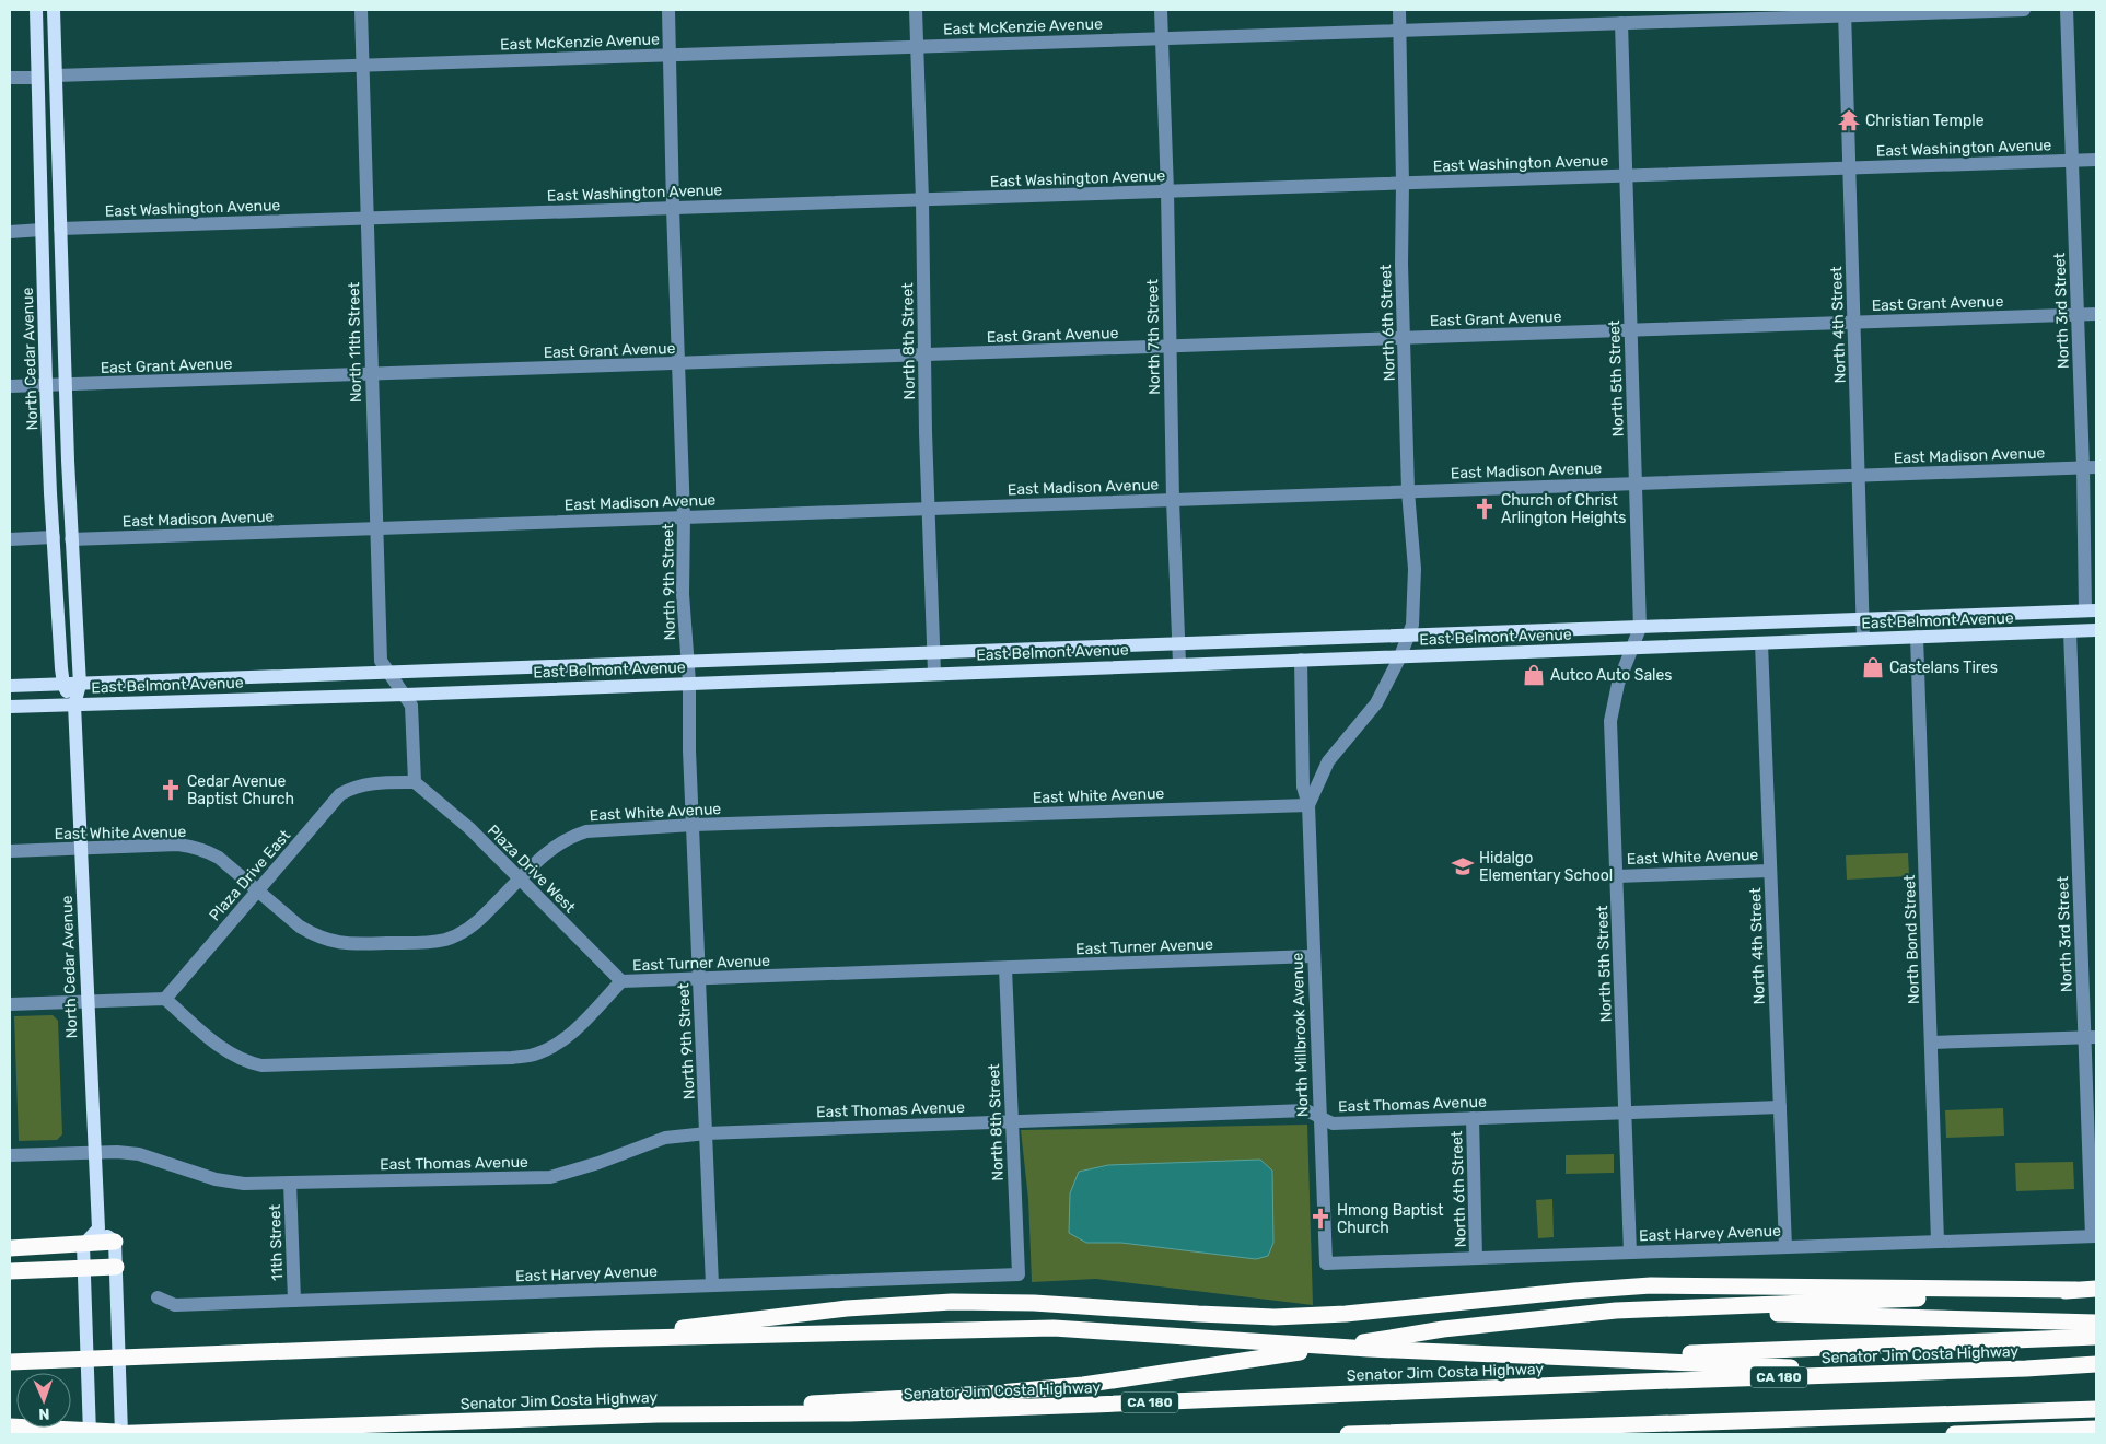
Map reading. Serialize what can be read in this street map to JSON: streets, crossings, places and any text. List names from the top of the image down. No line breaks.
{"streets":{"highway":["Senator Jim Costa Highway","CA 180"],"main road":["North Cedar Avenue","East Belmont Avenue"],"street":["East McKenzie Avenue","East Washington Avenue","East Grant Avenue","North 3rd Street","North 6th Street","North 4th Street","North 7th Street","North 8th Street","North 11th Street","North 5th Street","East Madison Avenue","North 9th Street","East White Avenue","Plaza Drive West","Plaza Drive East","North Bond Street","East Turner Avenue","North Millbrook Avenue","East Thomas Avenue","East Harvey Avenue","11th Street"]},"crossings":[["East McKenzie Avenue","North 6th Street"],["East McKenzie Avenue","North 4th Street"],["East McKenzie Avenue","North 7th Street"],["East McKenzie Avenue","North 8th Street"],["East McKenzie Avenue","North 11th Street"],["East McKenzie Avenue","North Cedar Avenue"],["East McKenzie Avenue","North 5th Street"],["East McKenzie Avenue","North 9th Street"],["East Washington Avenue","North 3rd Street"],["East Washington Avenue","North 6th Street"],["East Washington Avenue","North 4th Street"],["East Washington Avenue","North 7th Street"],["East Washington Avenue","North 8th Street"],["East Washington Avenue","North 11th Street"],["East Washington Avenue","North Cedar Avenue"],["East Washington Avenue","North 5th Street"],["East Washington Avenue","North 9th Street"],["East Grant Avenue","North 3rd Street"],["East Grant Avenue","North 6th Street"],["East Grant Avenue","North 4th Street"],["East Grant Avenue","North 7th Street"],["East Grant Avenue","North 8th Street"],["East Grant Avenue","North 11th Street"],["East Grant Avenue","North Cedar Avenue"],["East Grant Avenue","North 5th Street"],["East Grant Avenue","North 9th Street"],["North 3rd Street","East Madison Avenue"],["North 3rd Street","East Belmont Avenue"],["North 3rd Street","East Harvey Avenue"],["North 6th Street","East Madison Avenue"],["North 6th Street","East Belmont Avenue"],["North 6th Street","North Millbrook Avenue"],["North 6th Street","East Thomas Avenue"],["North 6th Street","East Harvey Avenue"],["North 4th Street","East Madison Avenue"],["North 4th Street","East Belmont Avenue"],["North 4th Street","East White Avenue"],["North 4th Street","East Thomas Avenue"],["North 4th Street","East Harvey Avenue"],["North 7th Street","East Madison Avenue"],["North 7th Street","East Belmont Avenue"],["North 8th Street","East Madison Avenue"],["North 8th Street","East Belmont Avenue"],["North 8th Street","East Turner Avenue"],["North 8th Street","East Thomas Avenue"],["North 8th Street","East Harvey Avenue"],["North 11th Street","East Madison Avenue"],["North 11th Street","East Belmont Avenue"],["North Cedar Avenue","East Madison Avenue"],["North Cedar Avenue","East Belmont Avenue"],["North Cedar Avenue","East White Avenue"],["North Cedar Avenue","East Thomas Avenue"],["North 5th Street","East Madison Avenue"],["North 5th Street","East Belmont Avenue"],["North 5th Street","East White Avenue"],["North 5th Street","East Thomas Avenue"],["North 5th Street","East Harvey Avenue"],["East Madison Avenue","North 9th Street"],["North 9th Street","East Belmont Avenue"],["North 9th Street","East White Avenue"],["North 9th Street","East Turner Avenue"],["North 9th Street","East Thomas Avenue"],["North 9th Street","East Harvey Avenue"],["East Belmont Avenue","North Bond Street"],["East Belmont Avenue","North Millbrook Avenue"],["East White Avenue","Plaza Drive West"],["East White Avenue","Plaza Drive East"],["East White Avenue","North Millbrook Avenue"],["Plaza Drive West","Plaza Drive East"],["Plaza Drive West","East Turner Avenue"],["Plaza Drive East","East Turner Avenue"],["North Bond Street","East Harvey Avenue"],["East Turner Avenue","North Millbrook Avenue"],["North Millbrook Avenue","East Thomas Avenue"],["North Millbrook Avenue","East Harvey Avenue"],["East Thomas Avenue","11th Street"],["East Harvey Avenue","11th Street"]],"places":{"temple":["Christian Temple"],"church":["Church of Christ Arlington Heights","Cedar Avenue Baptist Church","Hmong Baptist Church"],"shop":["Castelans Tires","Autco Auto Sales"],"school or university":["Hidalgo Elementary School"]},"north":"bottom"}
